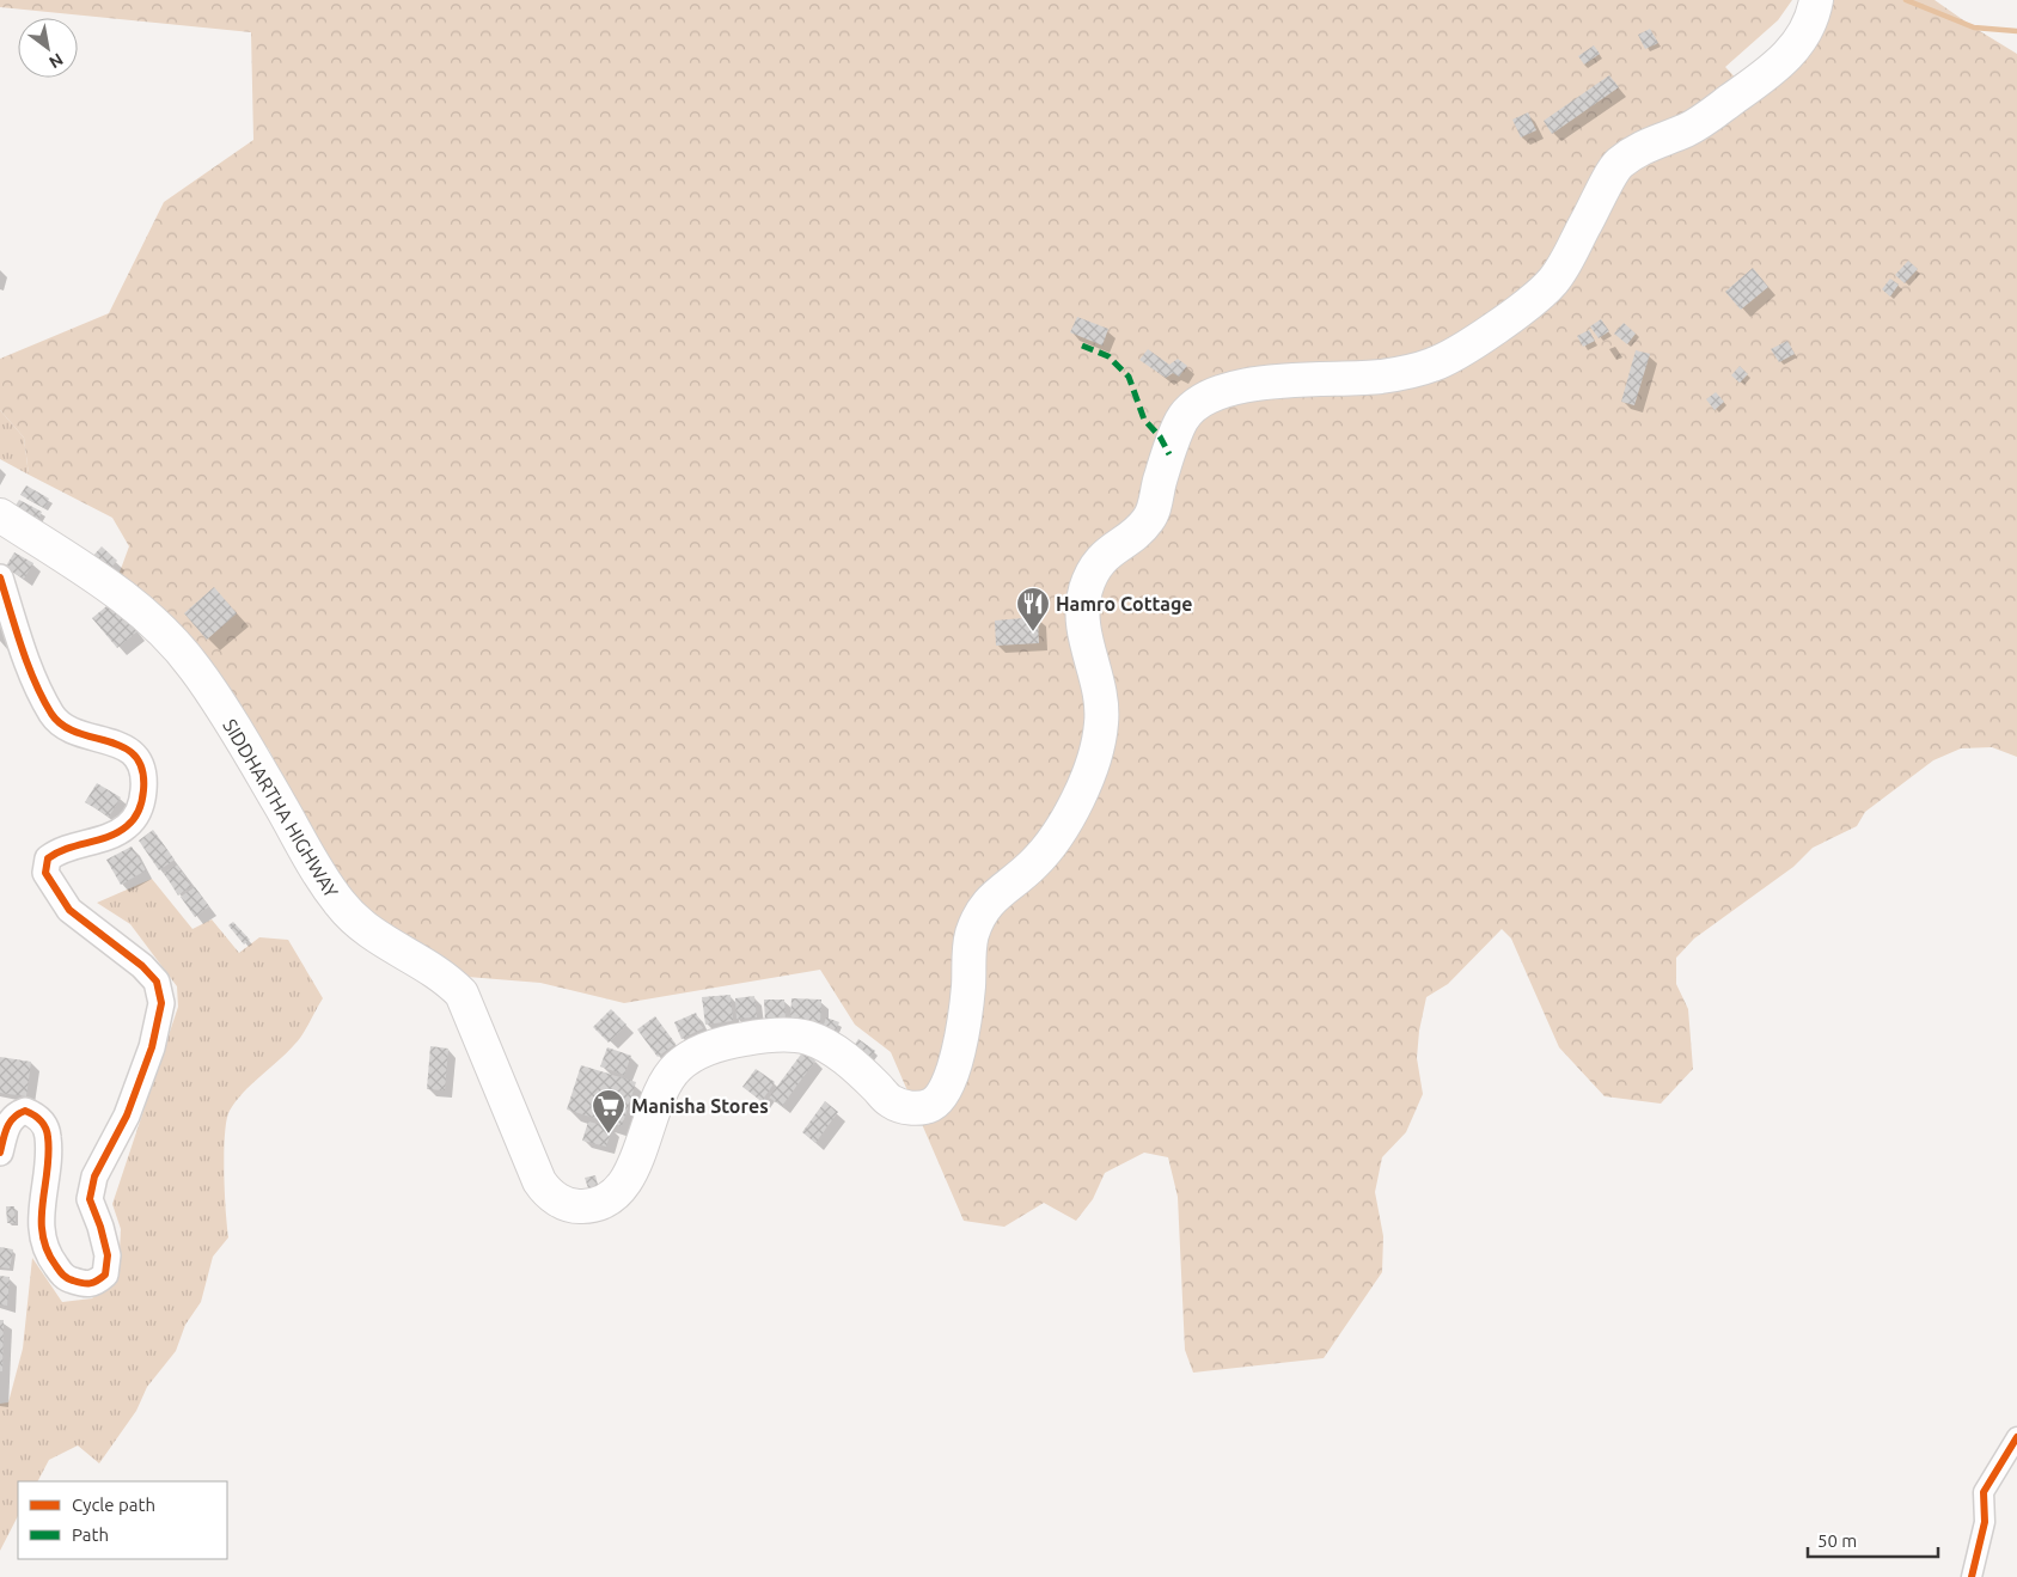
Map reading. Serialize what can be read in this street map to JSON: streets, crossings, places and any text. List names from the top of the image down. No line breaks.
{"streets":{"highway":["SIDDHARTHA HIGHWAY"]},"places":{"restaurant":["Hamro Cottage"],"supermarket":["Manisha Stores"]},"legend":["Cycle path","Path"],"scale_bar":"50 m","north":"bottom right"}
